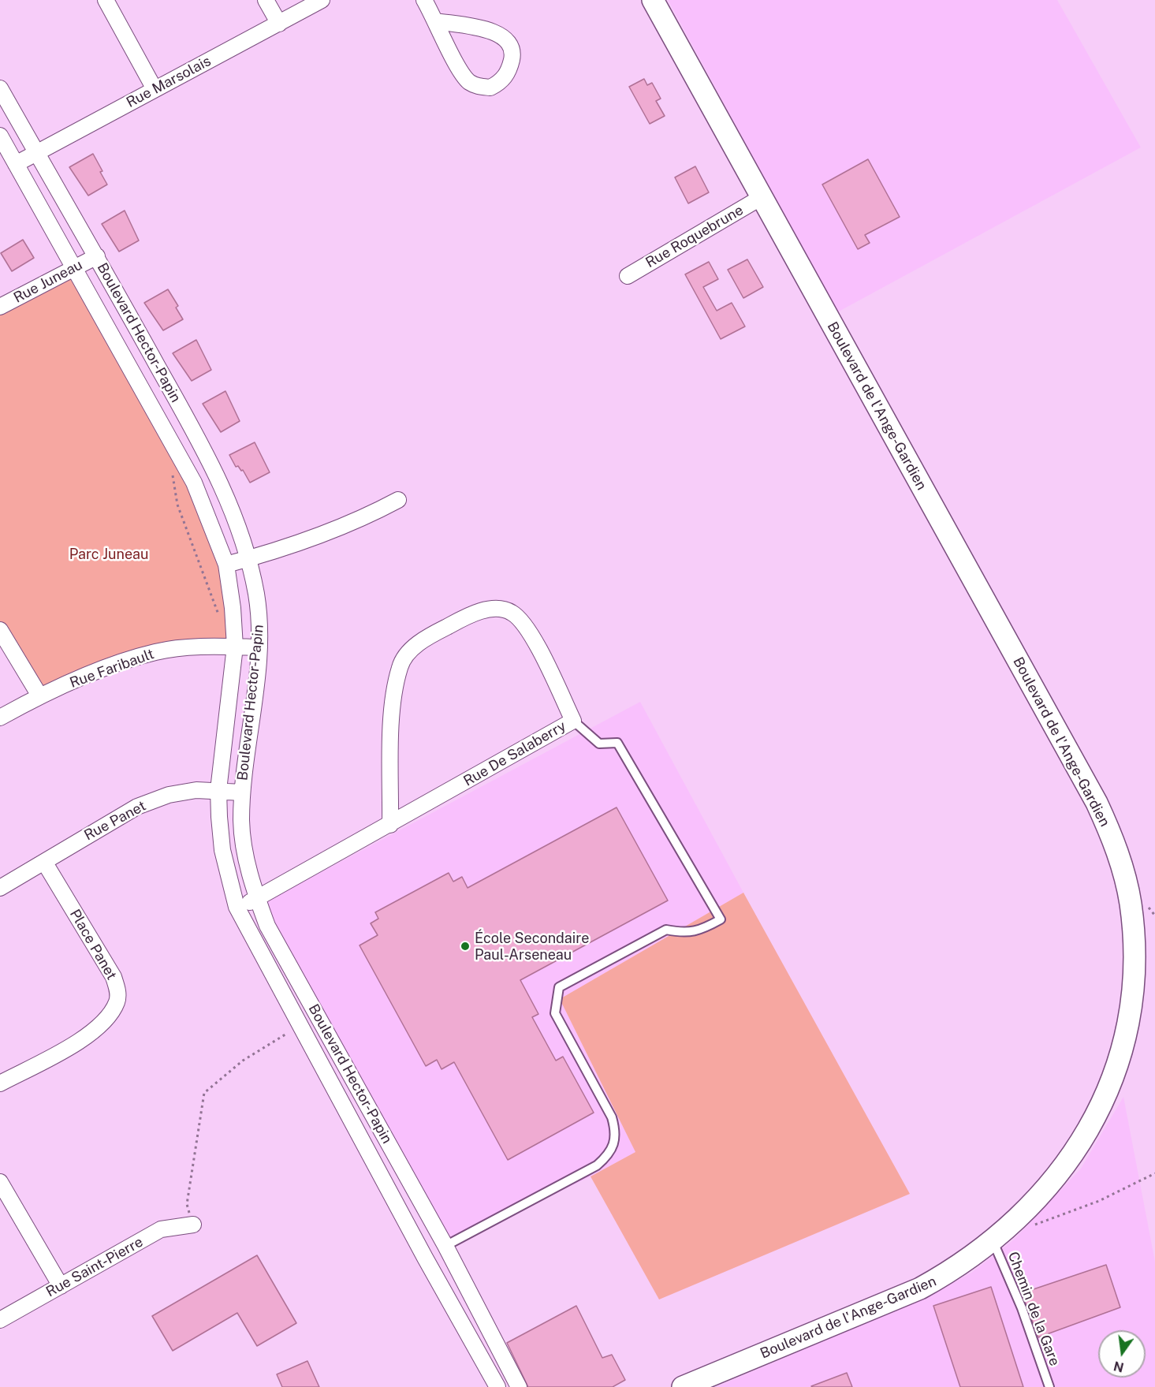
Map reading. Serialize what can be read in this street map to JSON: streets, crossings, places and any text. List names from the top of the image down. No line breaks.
{"streets":{"main road":["Boulevard de l'Ange-Gardien"],"street":["Rue Marsolais","Rue Roquebrune","Rue Juneau","Boulevard Hector-Papin","Rue Faribault","Rue De Salaberry","Rue Panet","Place Panet","Rue Saint-Pierre"],"lane":["Chemin de la Gare"]},"crossings":[["Rue Marsolais","Boulevard Hector-Papin"],["Rue Roquebrune","Boulevard de l'Ange-Gardien"],["Rue Juneau","Boulevard Hector-Papin"],["Boulevard Hector-Papin","Rue Faribault"],["Boulevard Hector-Papin","Rue De Salaberry"],["Boulevard Hector-Papin","Rue Panet"],["Boulevard de l'Ange-Gardien","Chemin de la Gare"],["Rue Panet","Place Panet"]],"parks":["Parc Juneau"],"places":["École Secondaire Paul-Arseneau"],"north":"bottom"}
